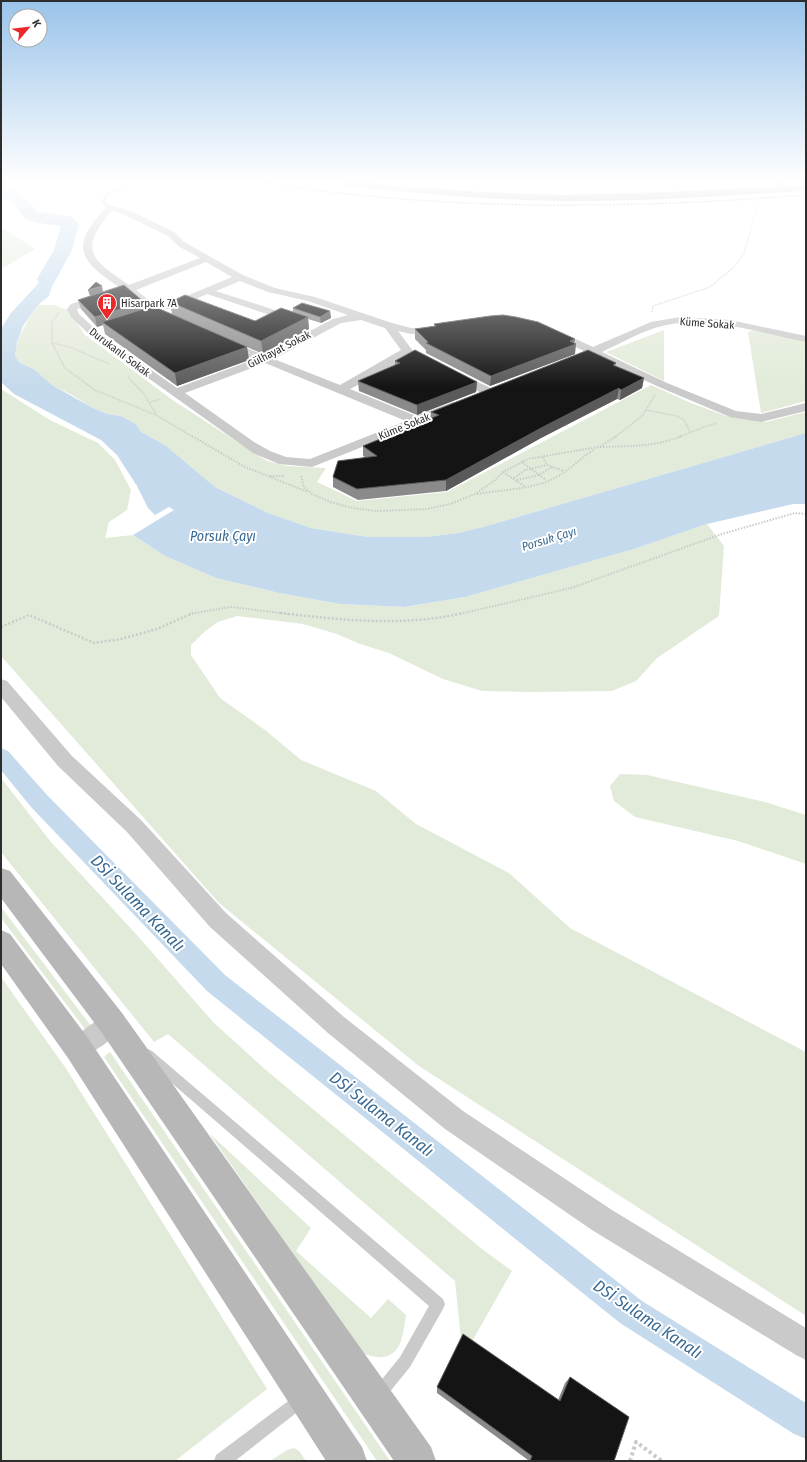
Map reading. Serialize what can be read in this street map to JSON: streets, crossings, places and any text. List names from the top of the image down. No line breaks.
{"streets":{"street":["Küme Sokak","Gülhayat Sokak","Durukanlı Sokak"]},"crossings":[["Küme Sokak","Gülhayat Sokak"],["Küme Sokak","Durukanlı Sokak"],["Gülhayat Sokak","Durukanlı Sokak"]],"water":["Porsuk Çayı","DSİ Sulama Kanalı"],"places":{"building":["Hisarpark 7A"]},"north":"top right"}
